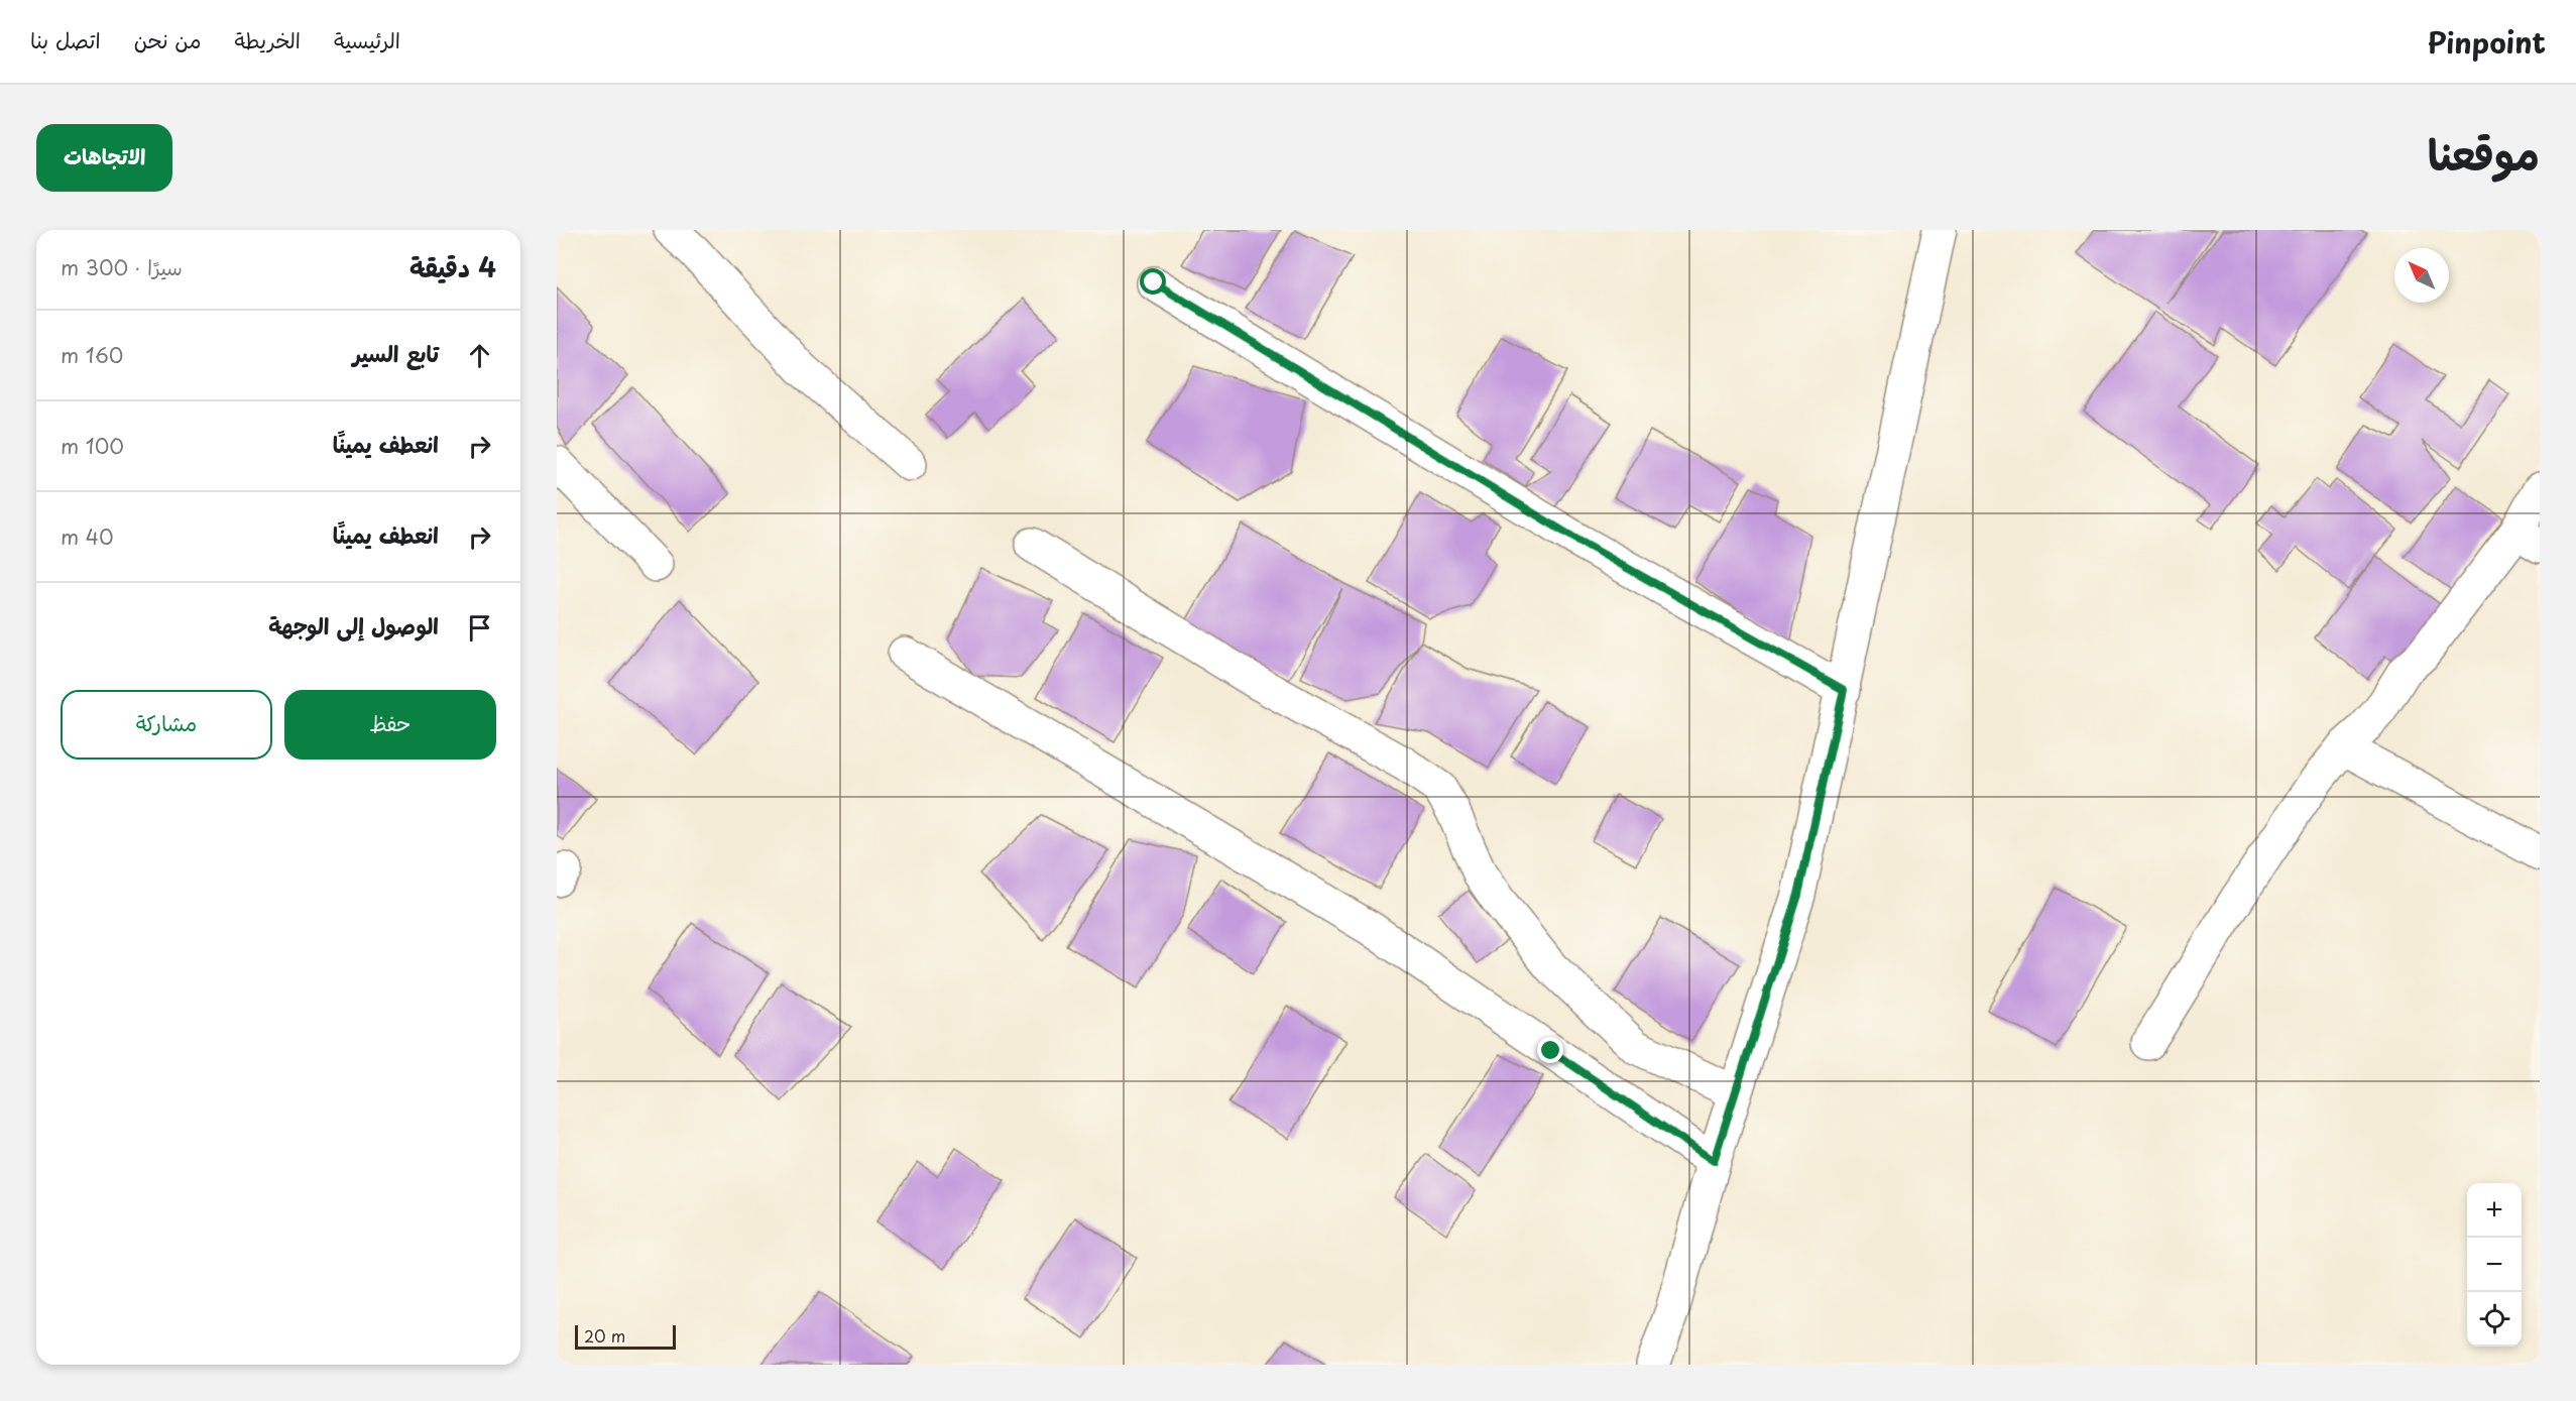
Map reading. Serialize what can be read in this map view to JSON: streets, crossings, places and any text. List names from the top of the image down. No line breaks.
{"scale_bar":"20 m","north":"top left","page":{"header":"Pinpoint","nav":["الرئيسية","الخريطة","من نحن","اتصل بنا"],"title":"موقعنا","buttons":["الاتجاهات",["حفظ","مشاركة"]],"heading":["4 دقيقة","سيرًا · 300 m"],"list":[["تابع السير","160 m"],["انعطف يمينًا","100 m"],["انعطف يمينًا","40 m"],"الوصول إلى الوجهة"],"map_buttons":["+","−"],"scale":"20 m"}}
